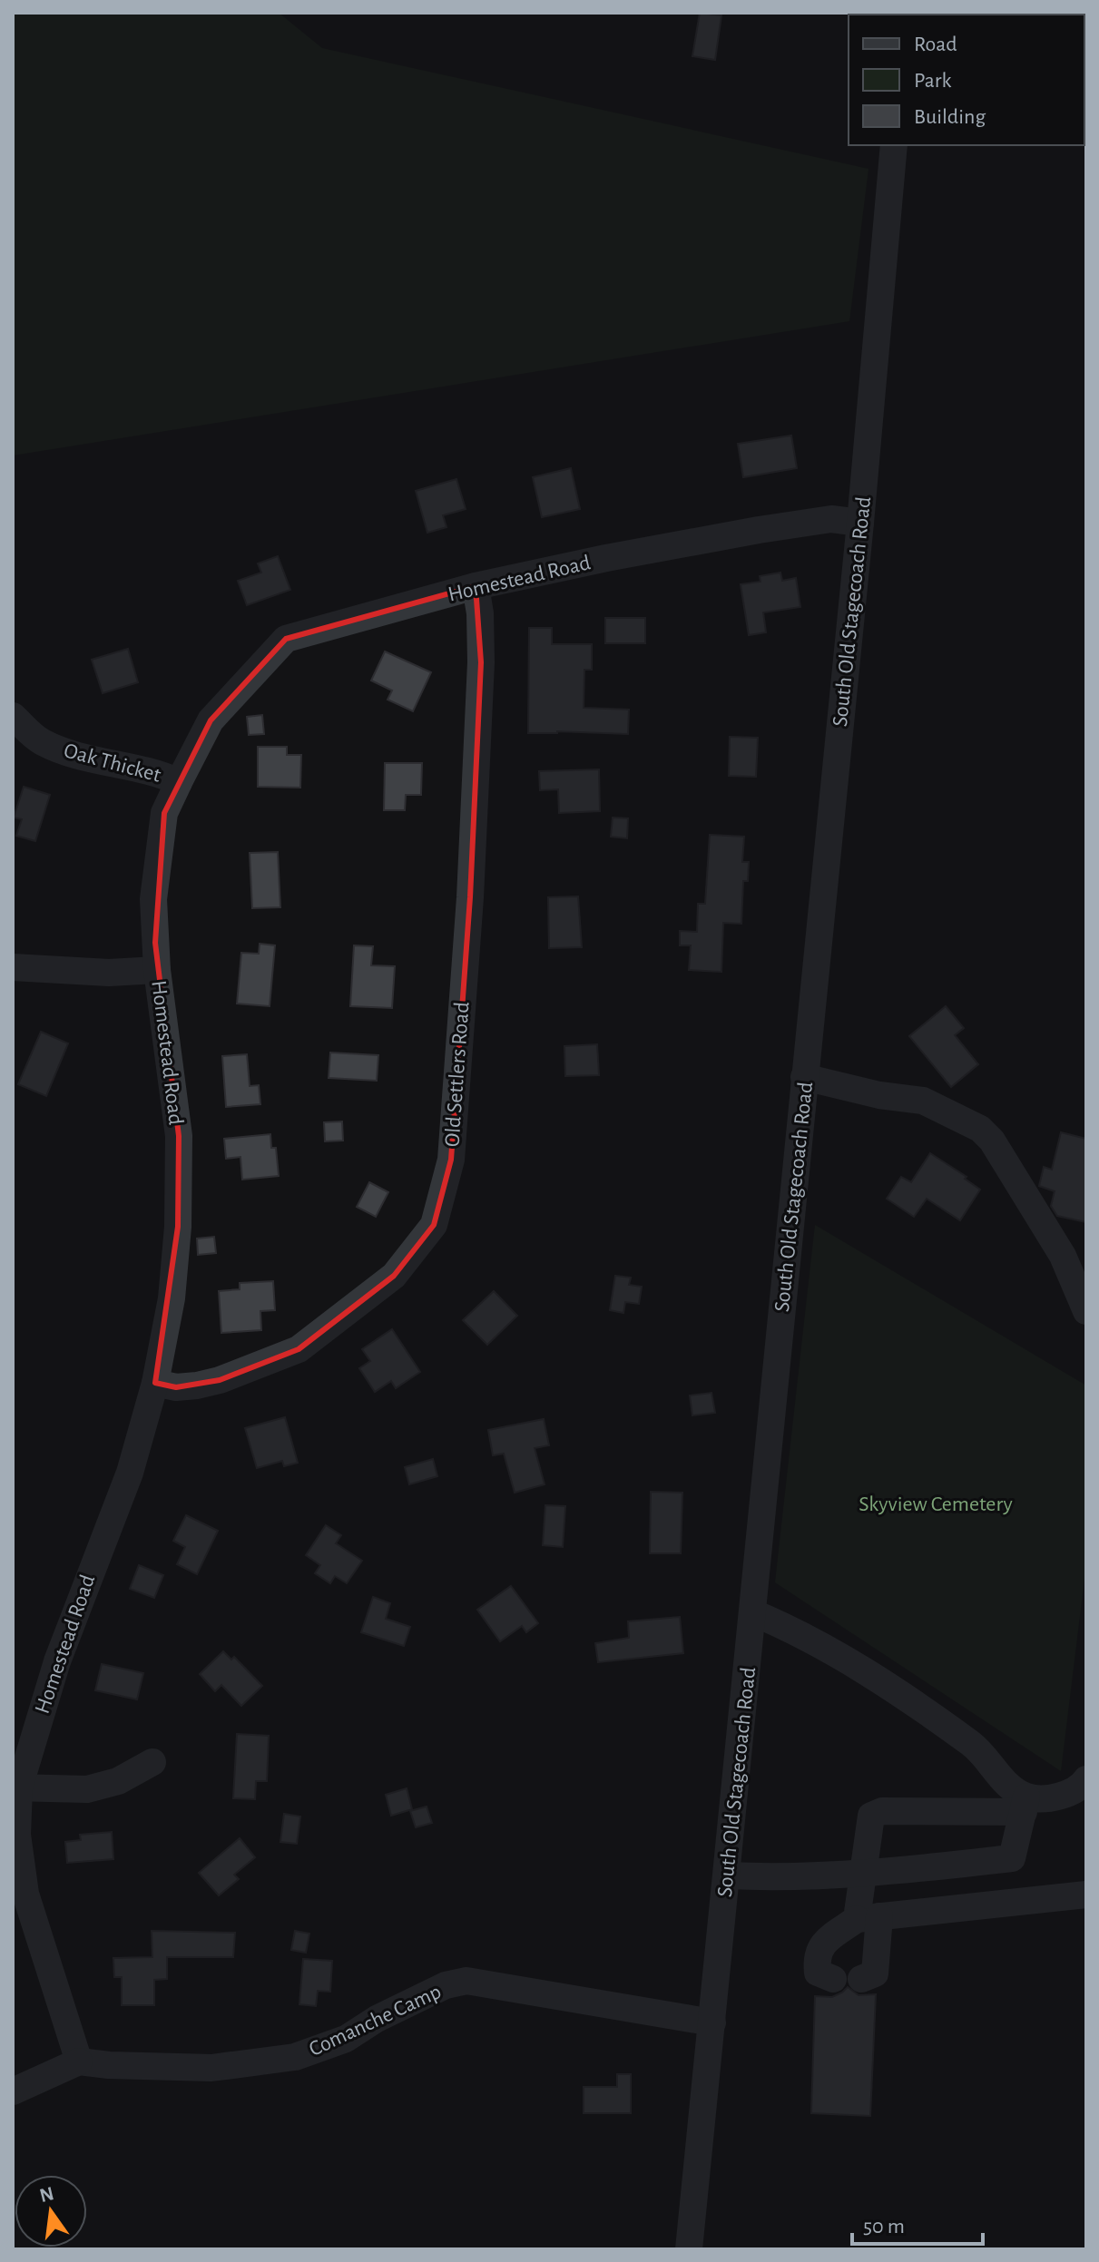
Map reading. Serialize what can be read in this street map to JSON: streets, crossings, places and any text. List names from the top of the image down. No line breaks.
{"streets":{"street":["Homestead Road","South Old Stagecoach Road","Oak Thicket","Old Settlers Road","Comanche Camp"]},"crossings":[["Homestead Road","South Old Stagecoach Road"],["Homestead Road","Oak Thicket"],["Homestead Road","Old Settlers Road"],["Homestead Road","Comanche Camp"],["South Old Stagecoach Road","Comanche Camp"]],"parks":["Skyview Cemetery"],"legend":["Road","Park","Building"],"scale_bar":"50 m","north":"top"}
